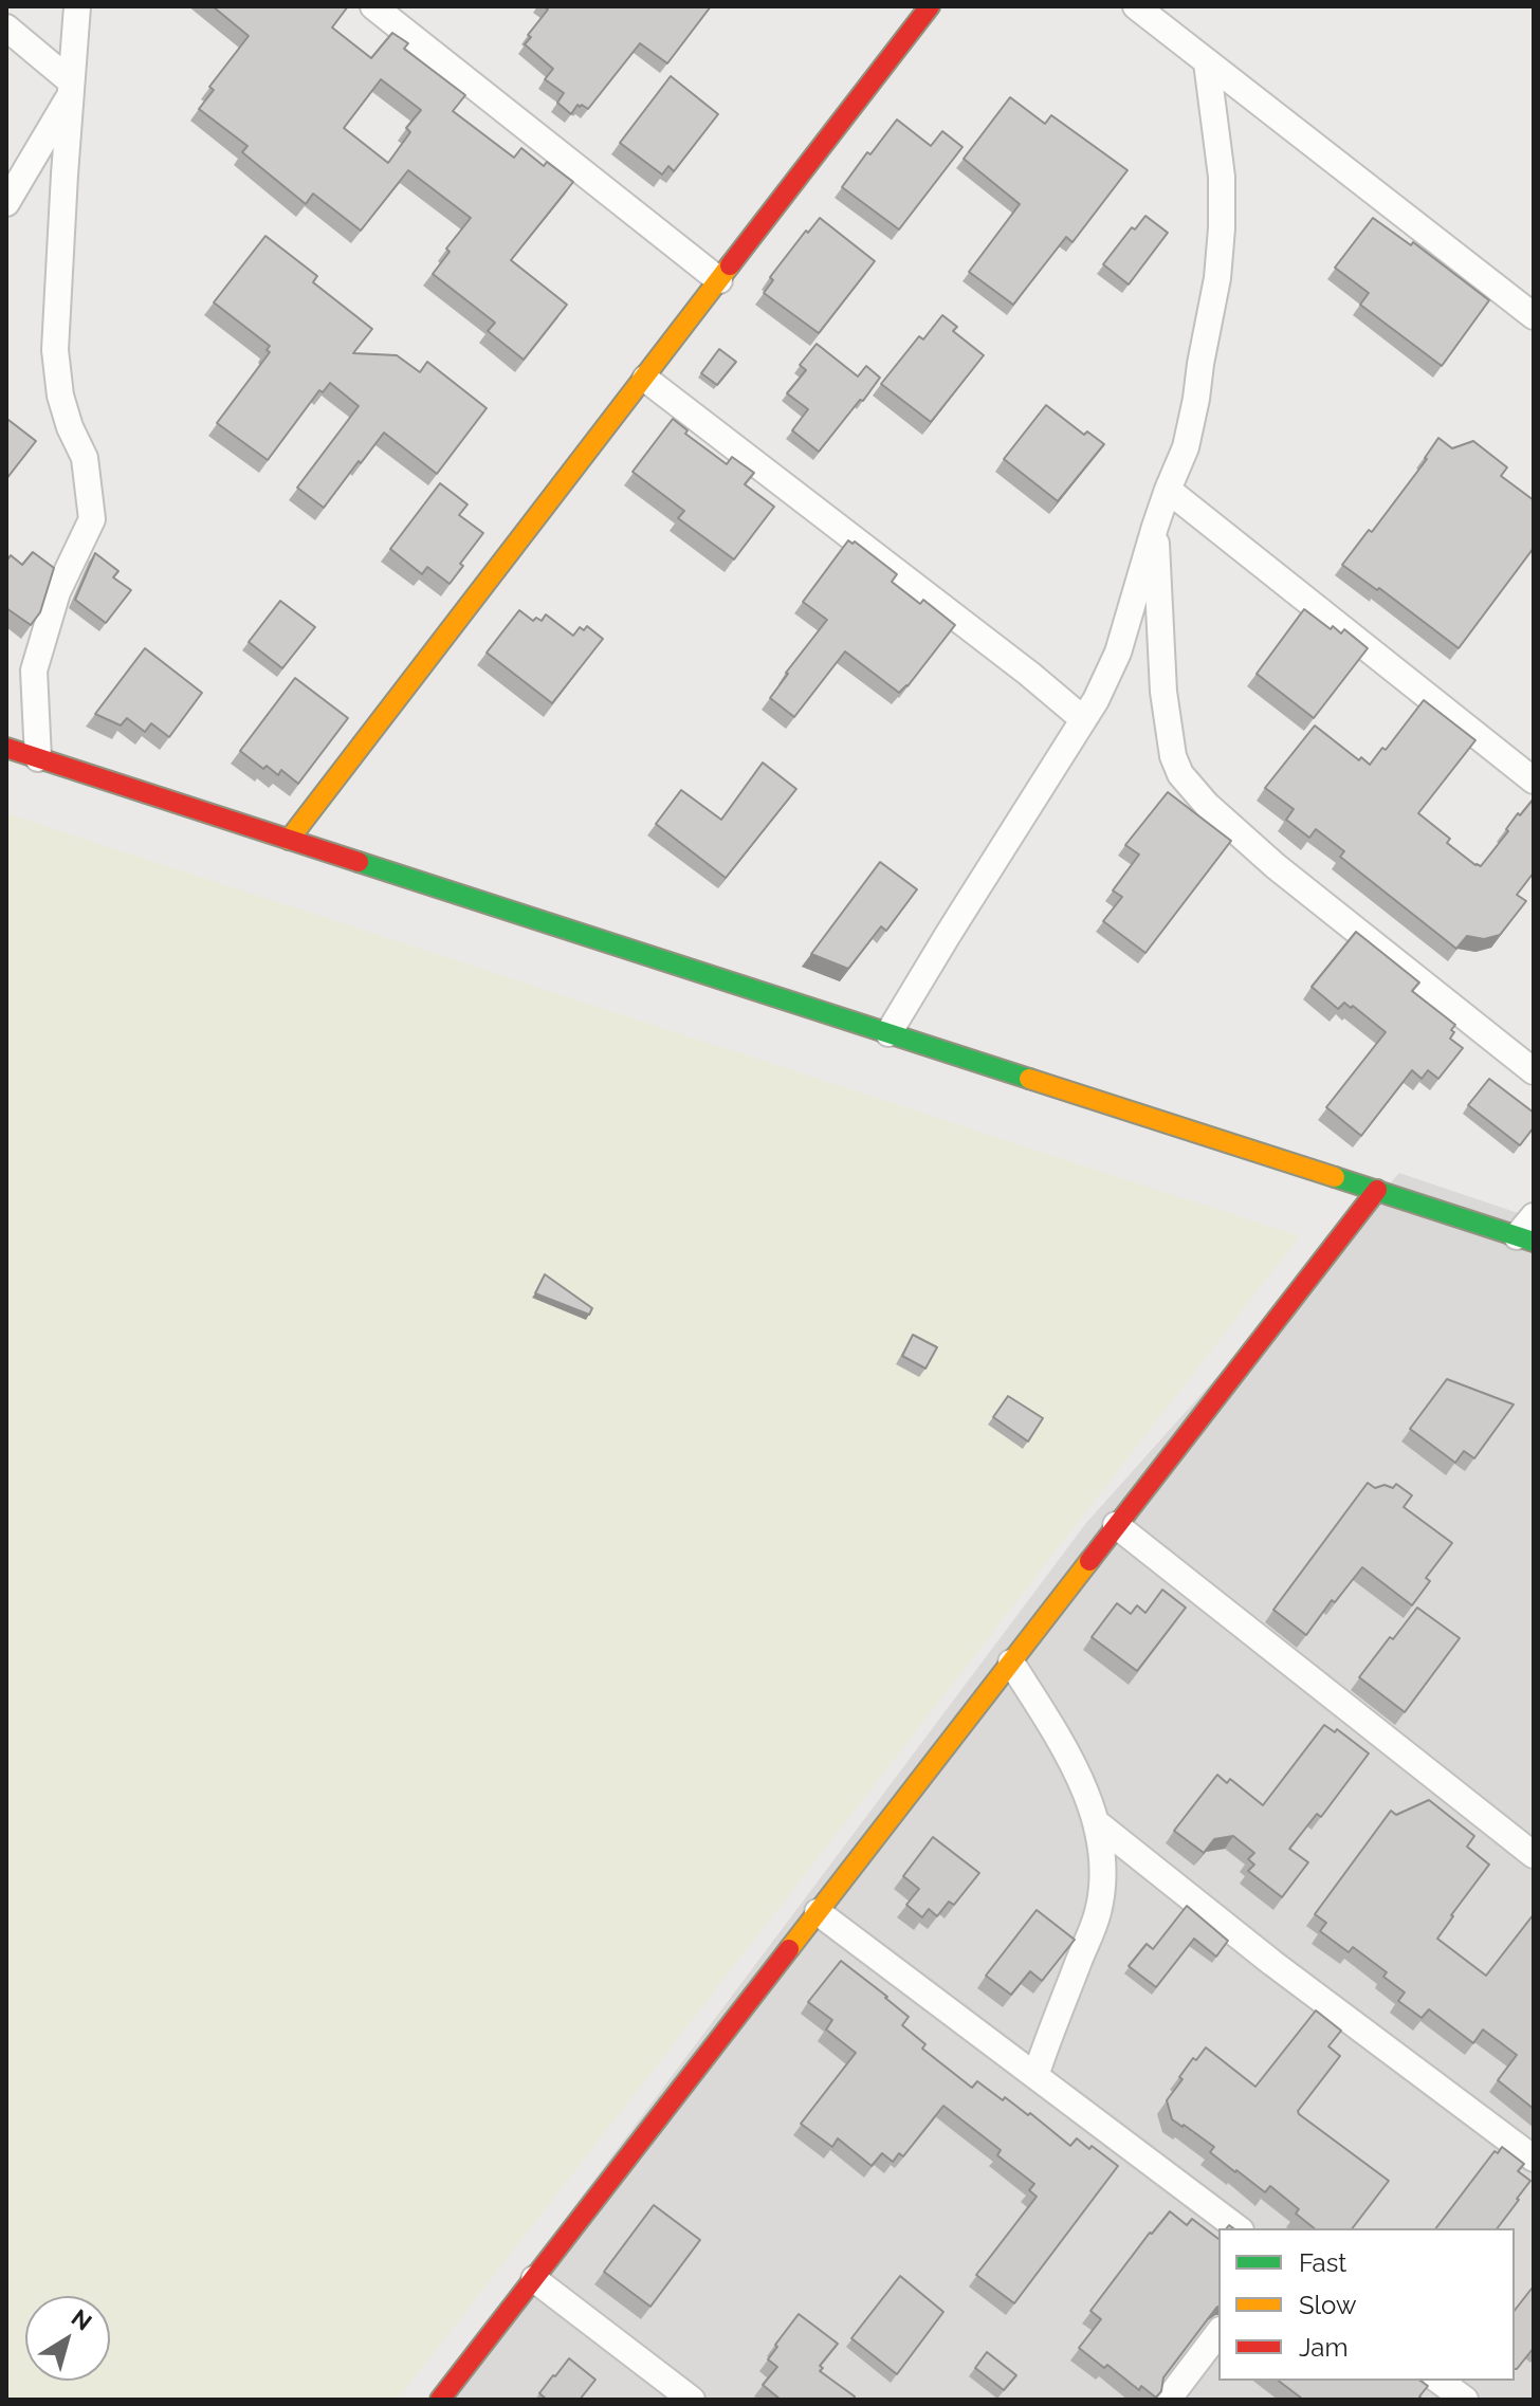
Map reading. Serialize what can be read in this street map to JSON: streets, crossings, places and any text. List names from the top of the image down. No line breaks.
{"legend":["Fast","Slow","Jam"],"north":"top right"}
